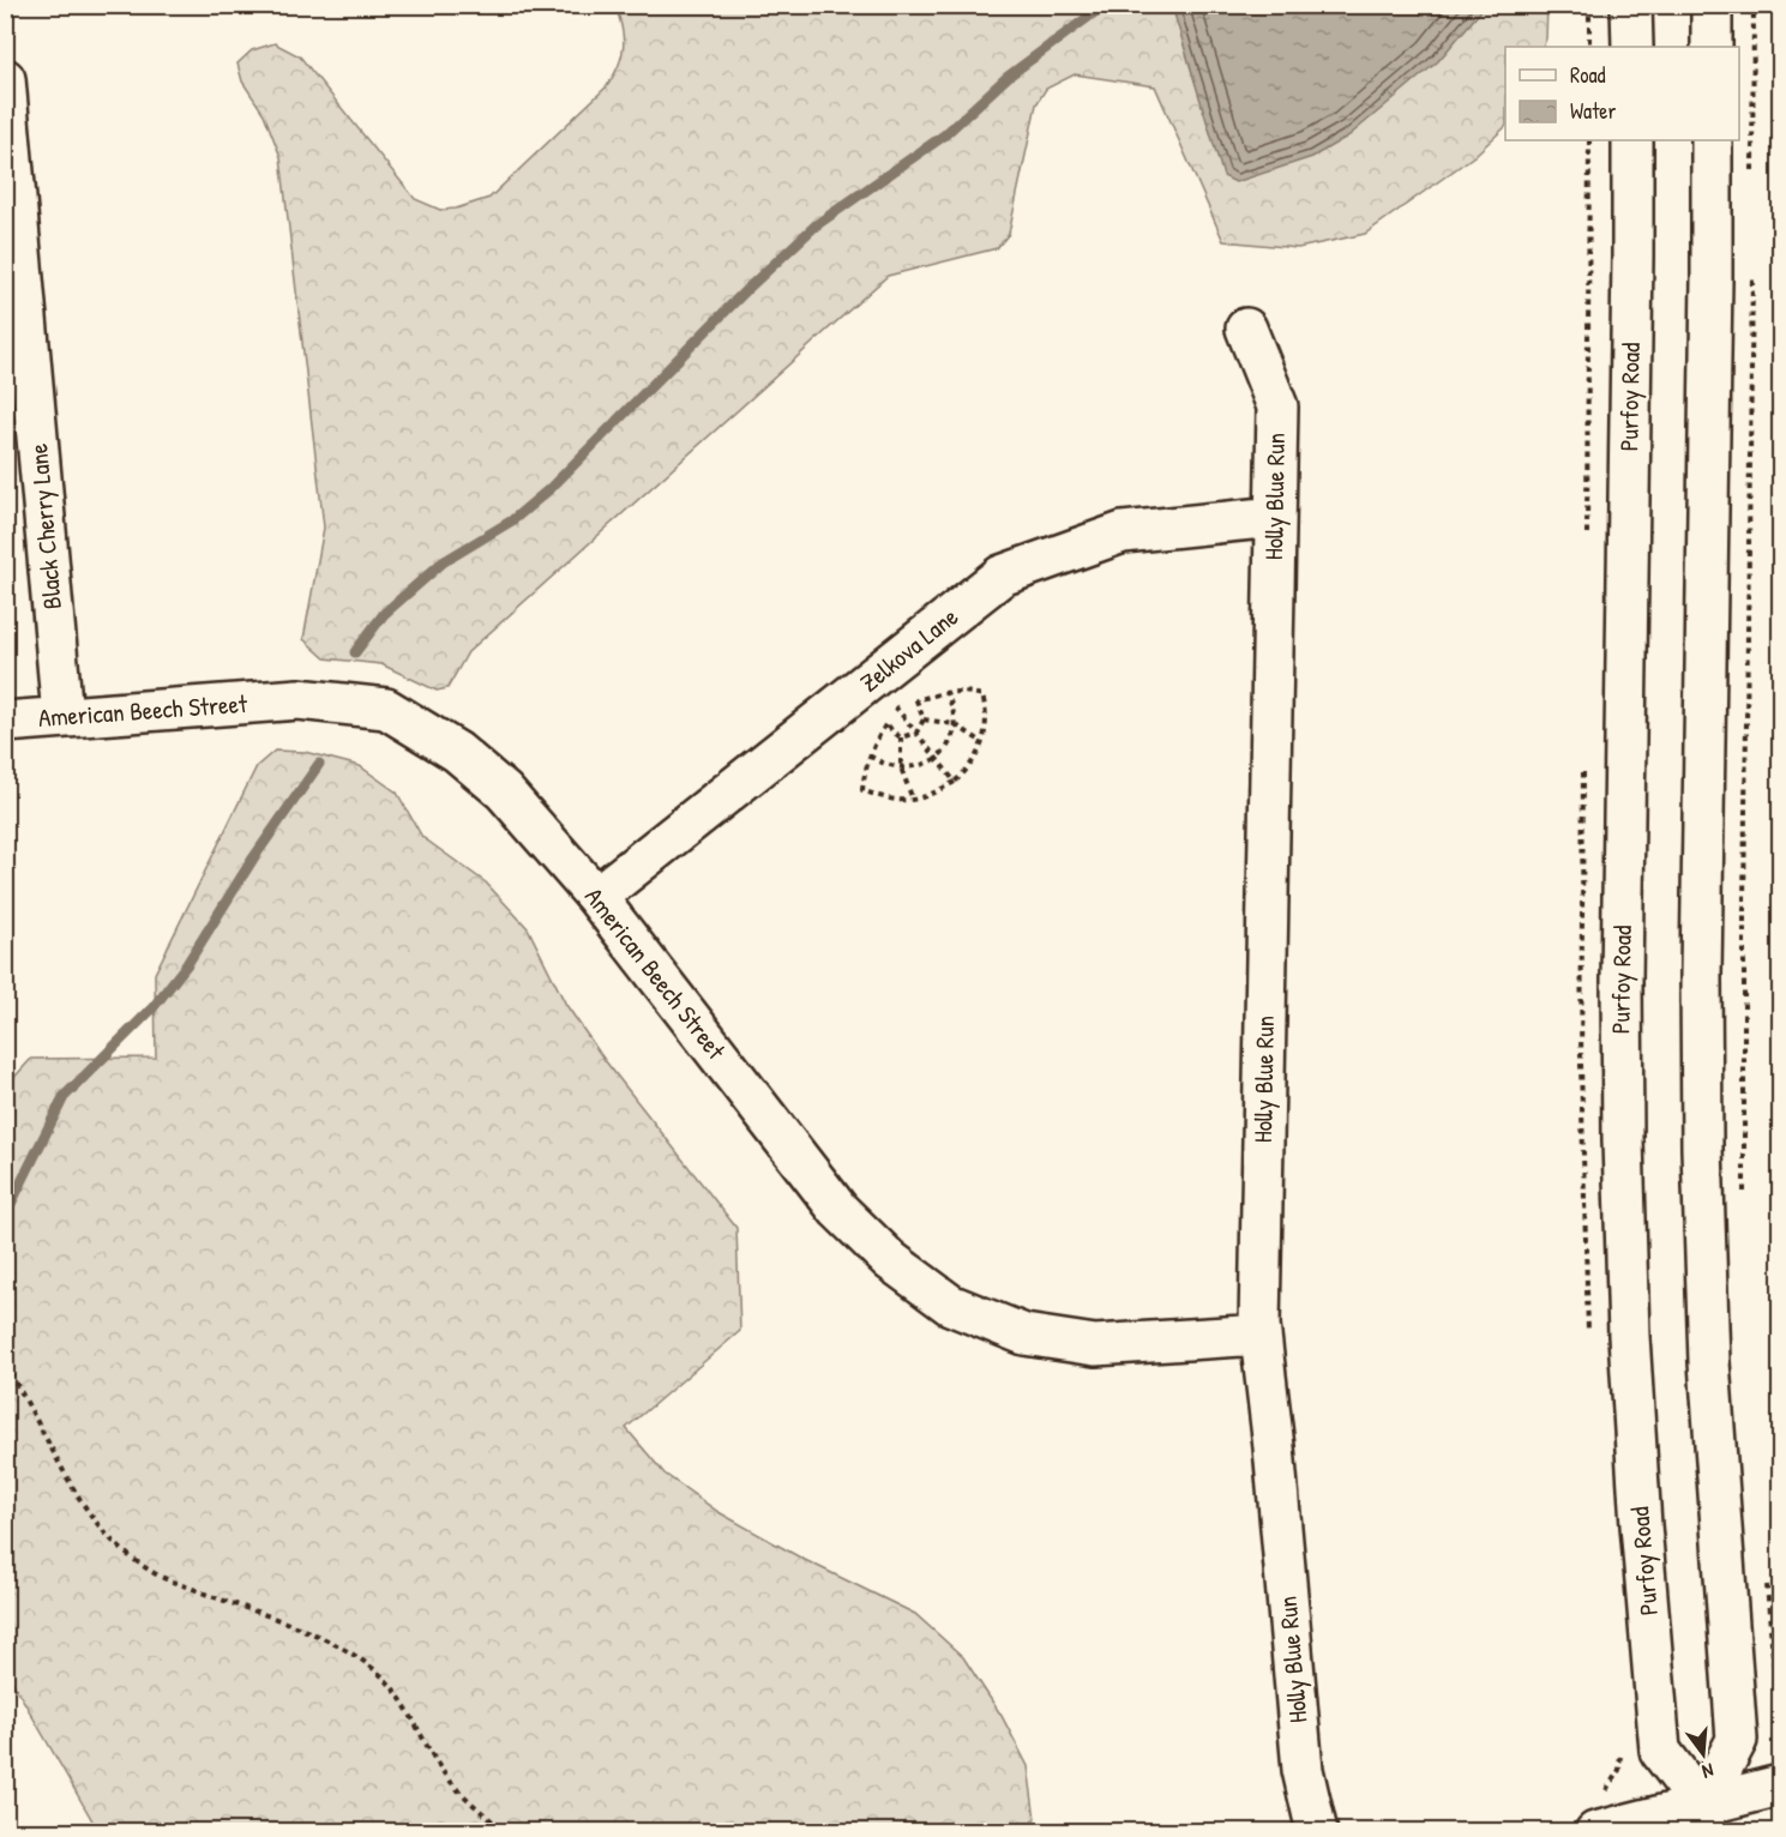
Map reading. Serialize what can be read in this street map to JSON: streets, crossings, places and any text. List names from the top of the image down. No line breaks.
{"streets":{"street":["Purfoy Road","Holly Blue Run","Black Cherry Lane","Zelkova Lane","American Beech Street"]},"crossings":[["Holly Blue Run","Zelkova Lane"],["Holly Blue Run","American Beech Street"],["Black Cherry Lane","American Beech Street"],["Zelkova Lane","American Beech Street"]],"legend":["Road","Water"],"north":"bottom"}
